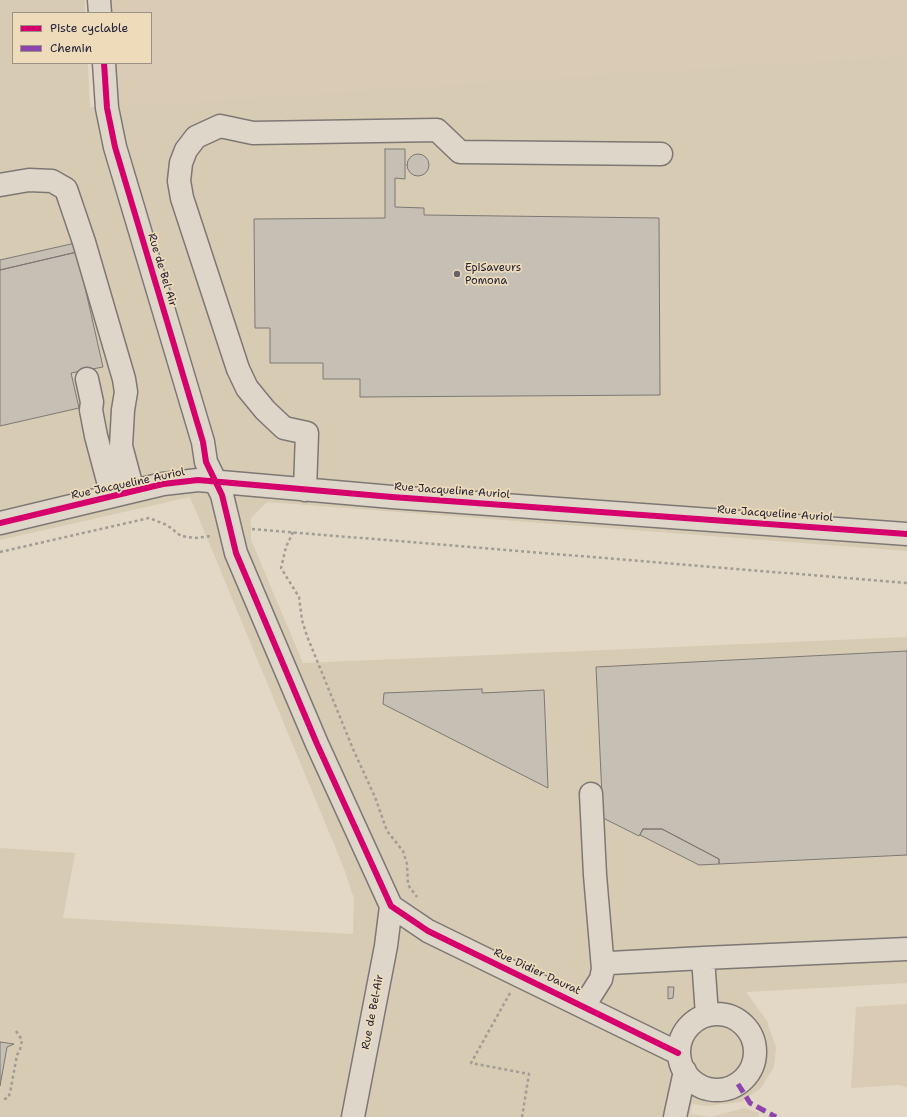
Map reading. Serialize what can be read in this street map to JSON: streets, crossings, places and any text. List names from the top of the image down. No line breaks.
{"streets":{"street":["Rue de Bel Air","Rue Jacqueline Auriol","Rue Didier Daurat","Rue de Bel-Air"]},"crossings":[["Rue de Bel Air","Rue Jacqueline Auriol"],["Rue de Bel Air","Rue Didier Daurat"],["Rue de Bel Air","Rue de Bel-Air"],["Rue Didier Daurat","Rue de Bel-Air"]],"places":["EpiSaveurs Pomona"],"legend":["Piste cyclable","Chemin"]}
